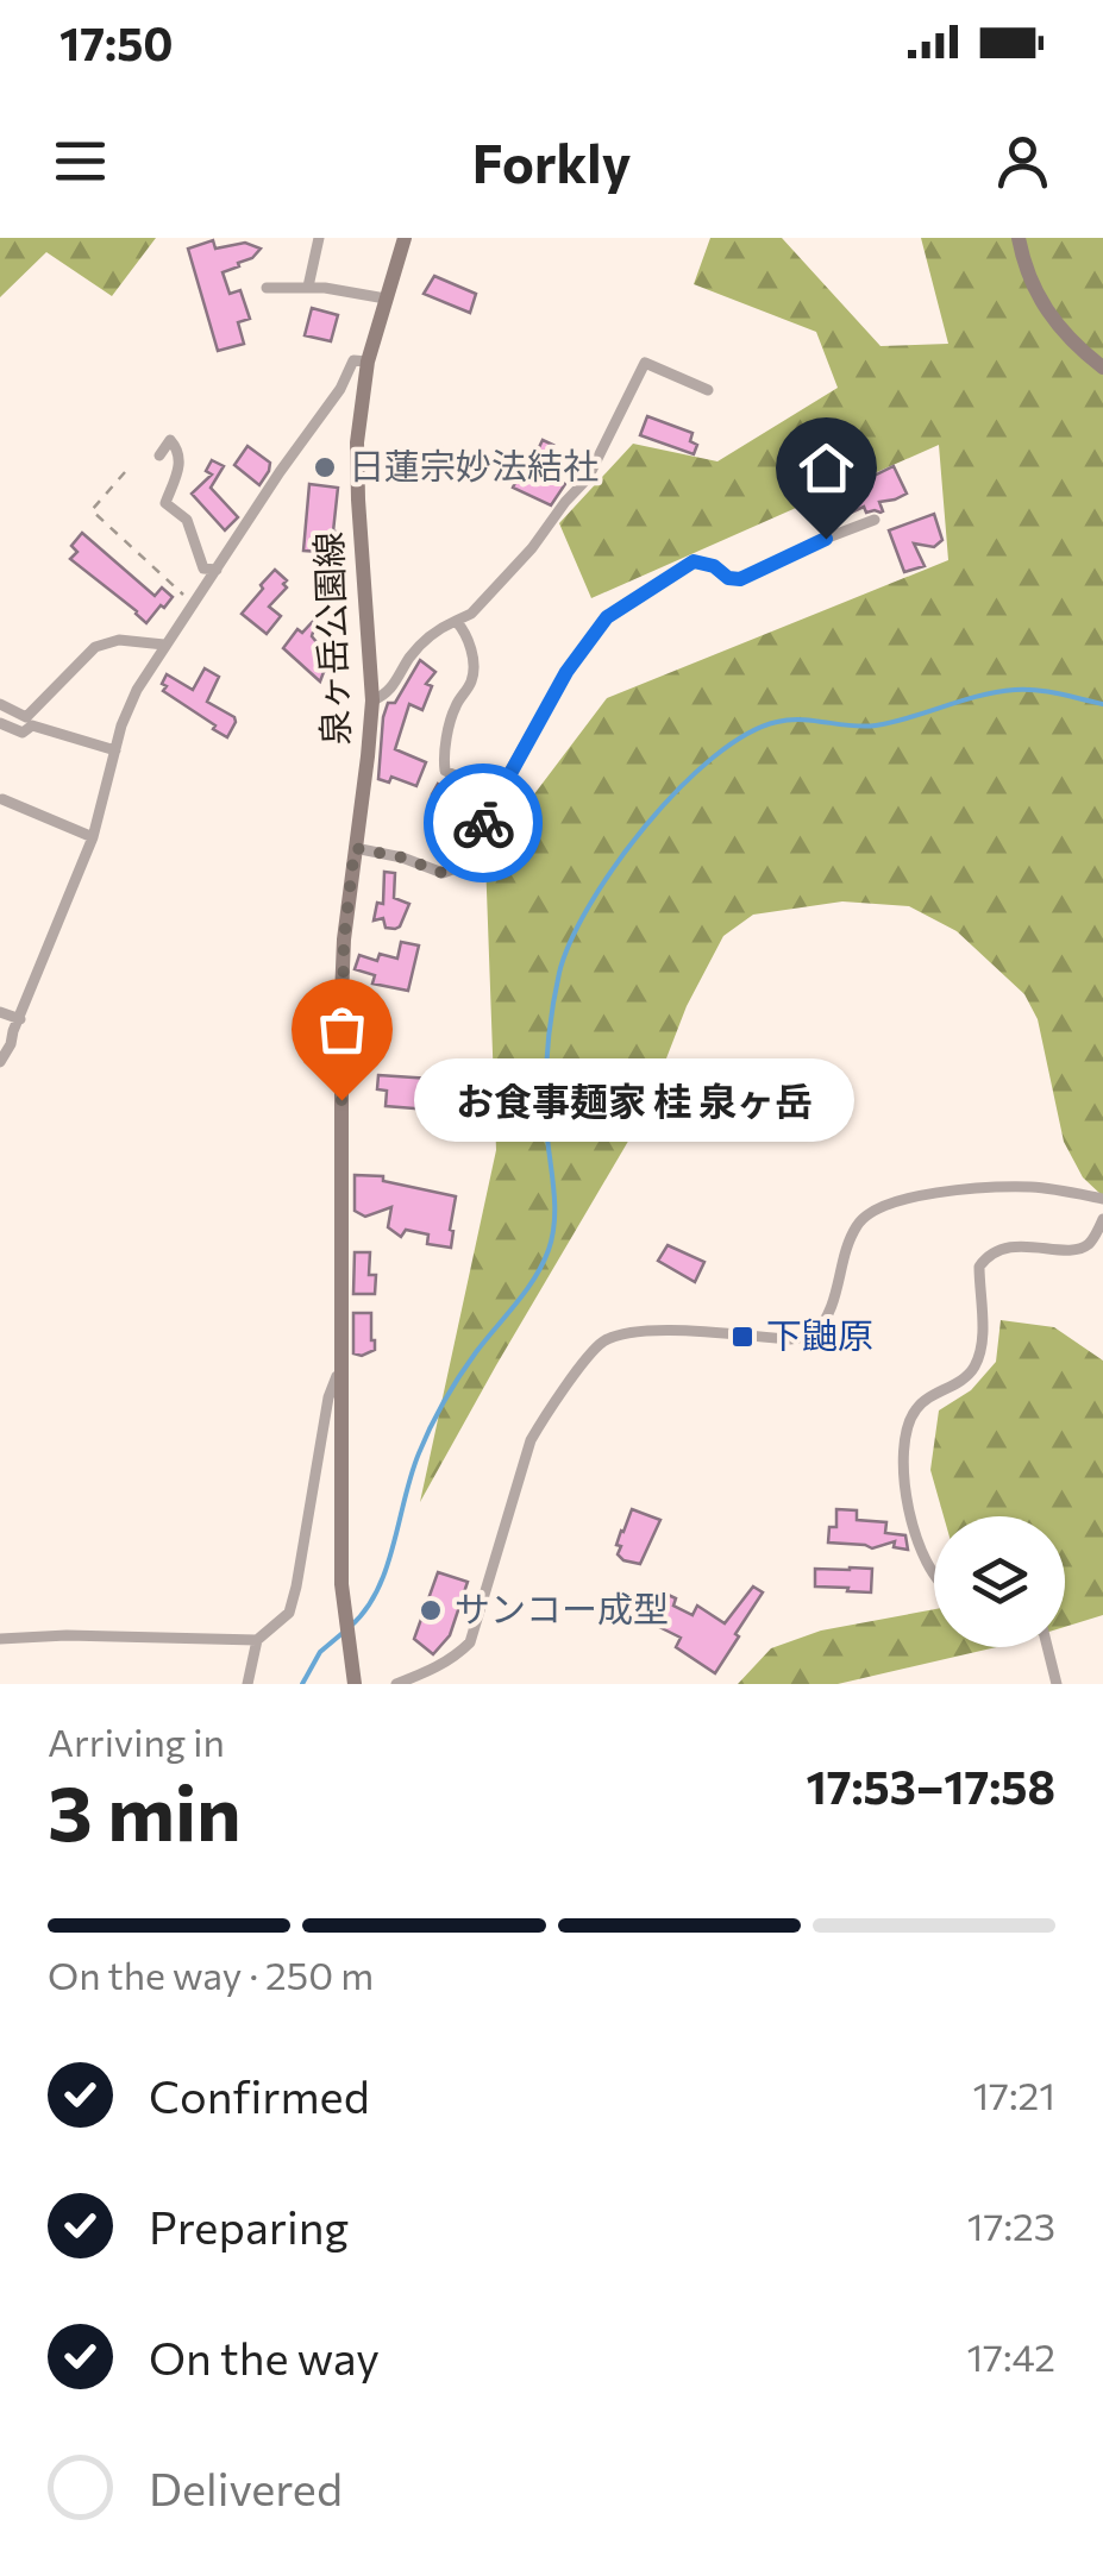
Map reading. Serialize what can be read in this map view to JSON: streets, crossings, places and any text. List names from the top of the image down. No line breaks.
{"streets":{"main road":["泉ヶ岳公園線"]},"places":{"other":["日蓮宗妙法結社","お食事麺家 桂 泉ヶ岳","サンコー成型"],"transit":["下鼬原"]},"page":{"status":"17:50","header":"Forkly","bubble":"お食事麺家 桂 泉ヶ岳","heading":["3 min","Arriving in","17:53–17:58"],"bar":"On the way · 250 m","list":[["Confirmed","17:21"],["Preparing","17:23"],["On the way","17:42"],"Delivered"]}}
